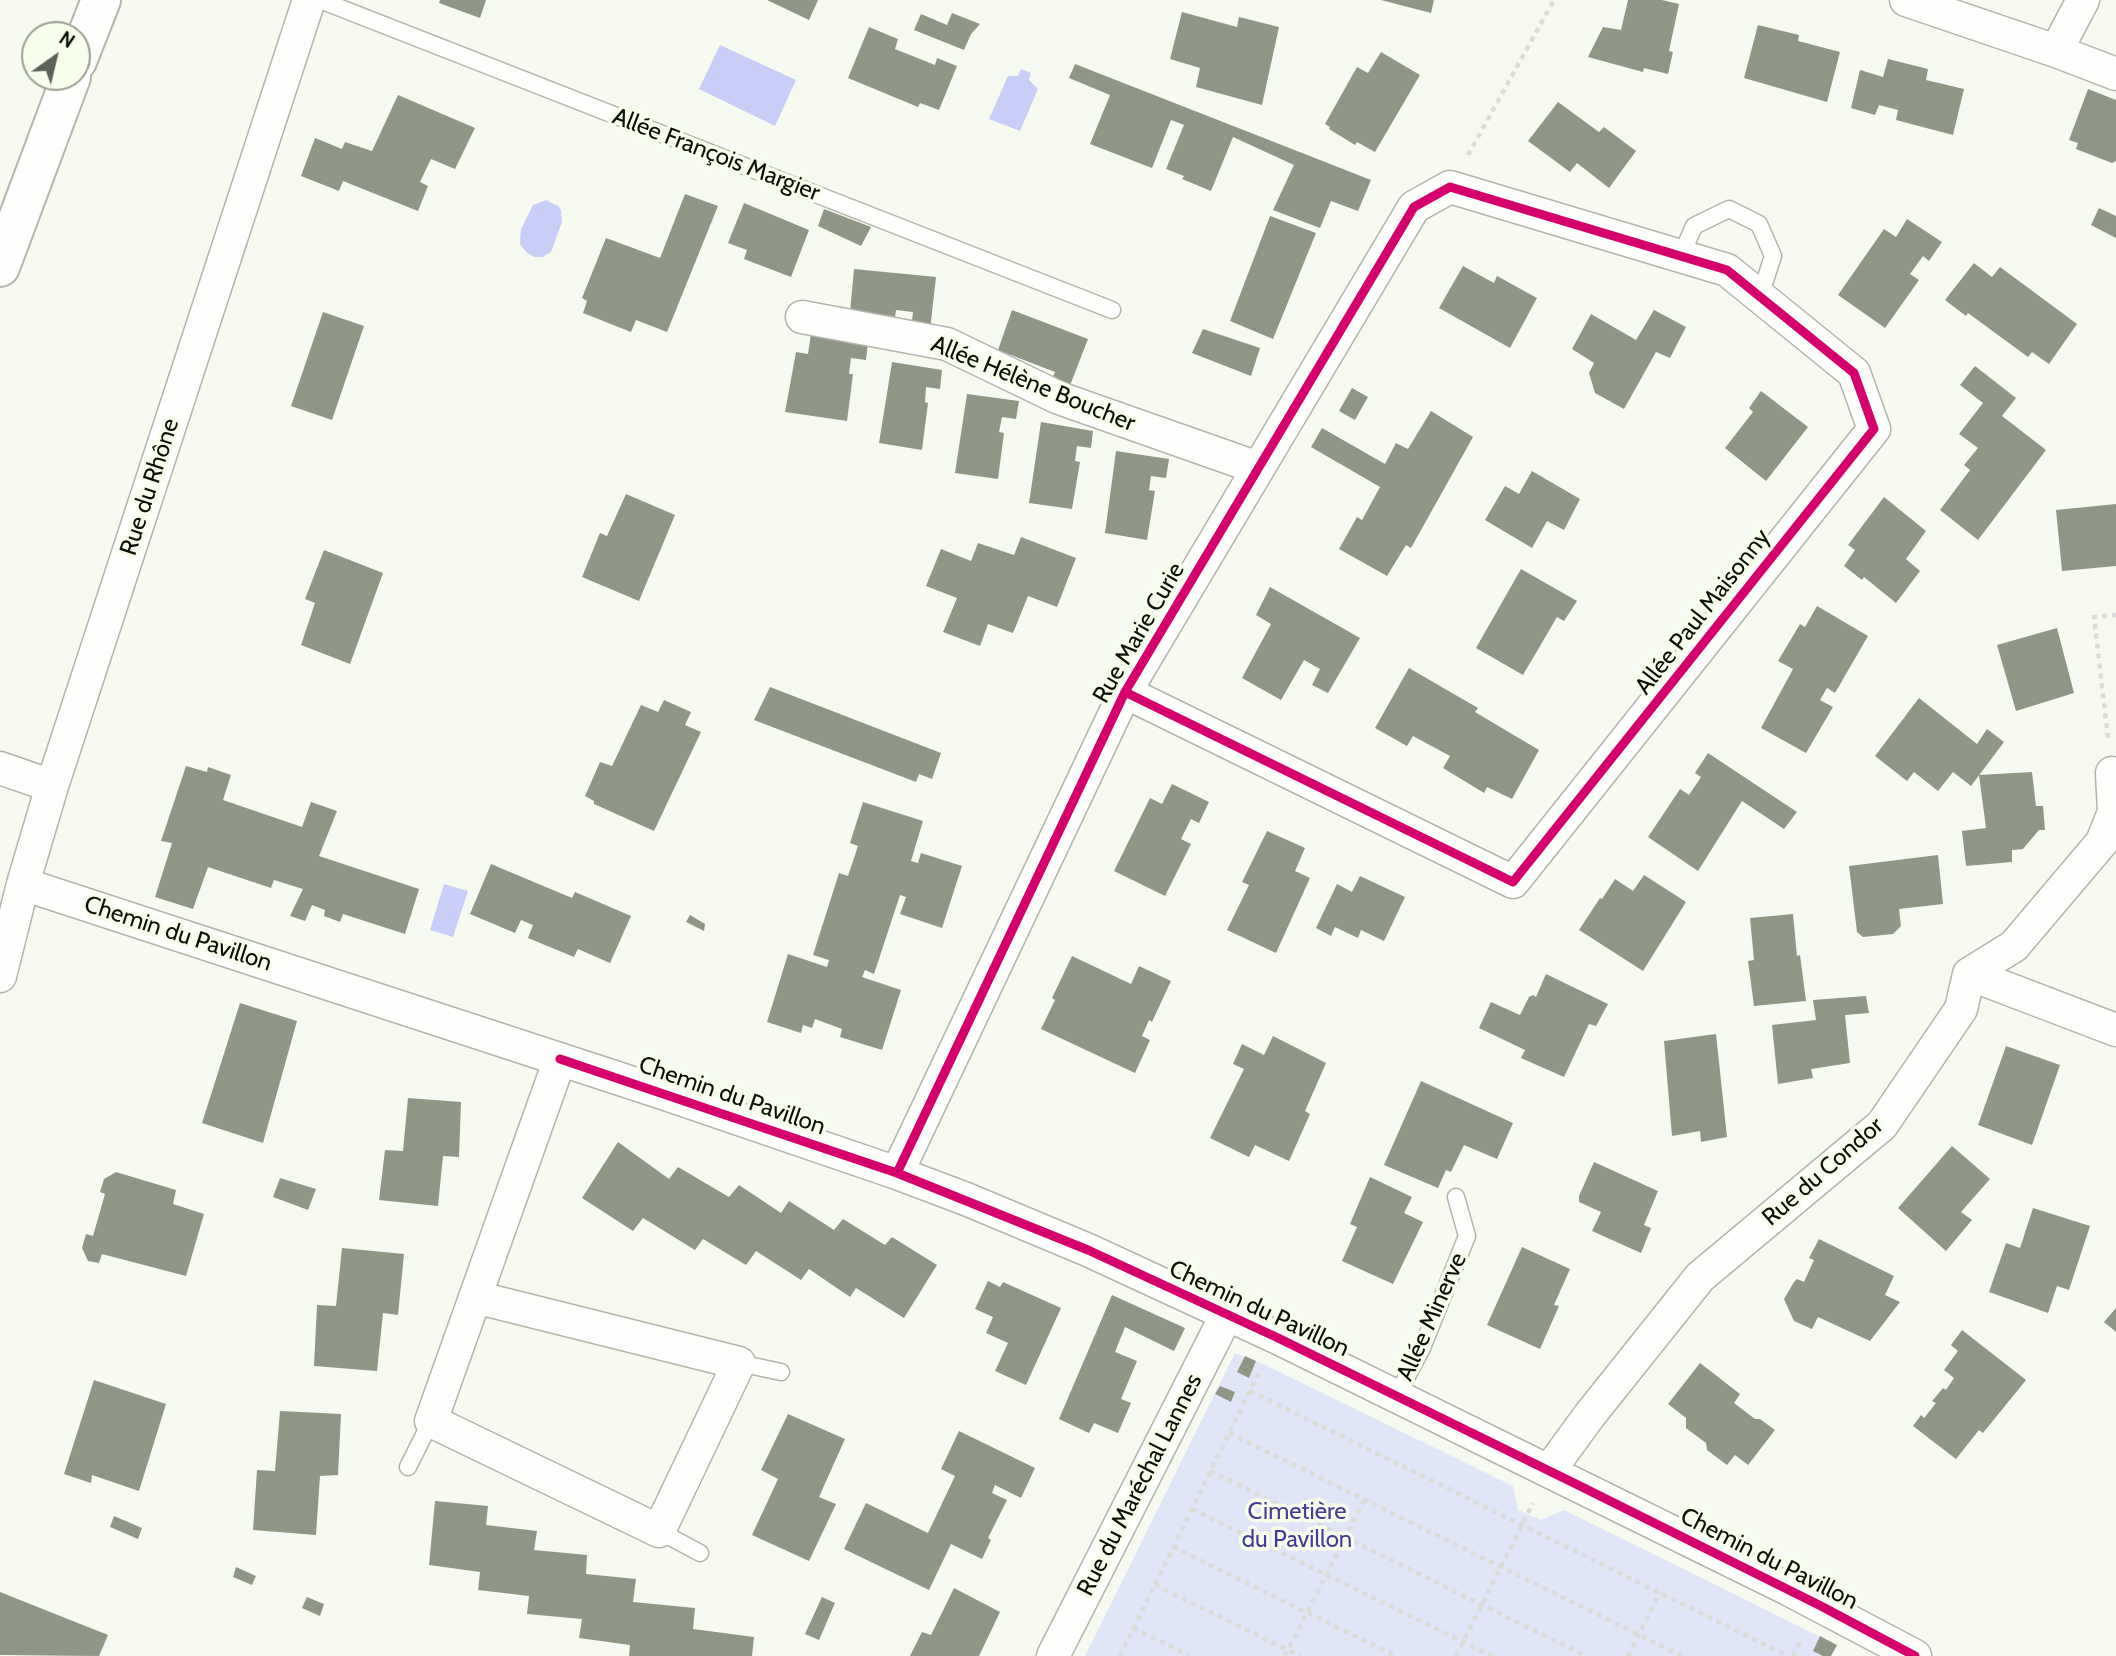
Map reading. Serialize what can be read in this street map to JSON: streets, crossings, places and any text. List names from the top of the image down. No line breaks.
{"streets":{"street":["Allée Hélène Boucher","Rue du Rhône","Allée Paul Maisonny","Rue Marie Curie","Chemin du Pavillon","Rue du Condor","Rue du Maréchal Lannes"],"lane":["Allée François Margier","Allée Minerve"]},"crossings":[["Allée Hélène Boucher","Rue Marie Curie"],["Rue du Rhône","Chemin du Pavillon"],["Allée Paul Maisonny","Rue Marie Curie"],["Rue Marie Curie","Chemin du Pavillon"],["Chemin du Pavillon","Rue du Condor"],["Chemin du Pavillon","Allée Minerve"],["Chemin du Pavillon","Rue du Maréchal Lannes"]],"parks":["Cimetière du Pavillon"],"north":"top right"}
